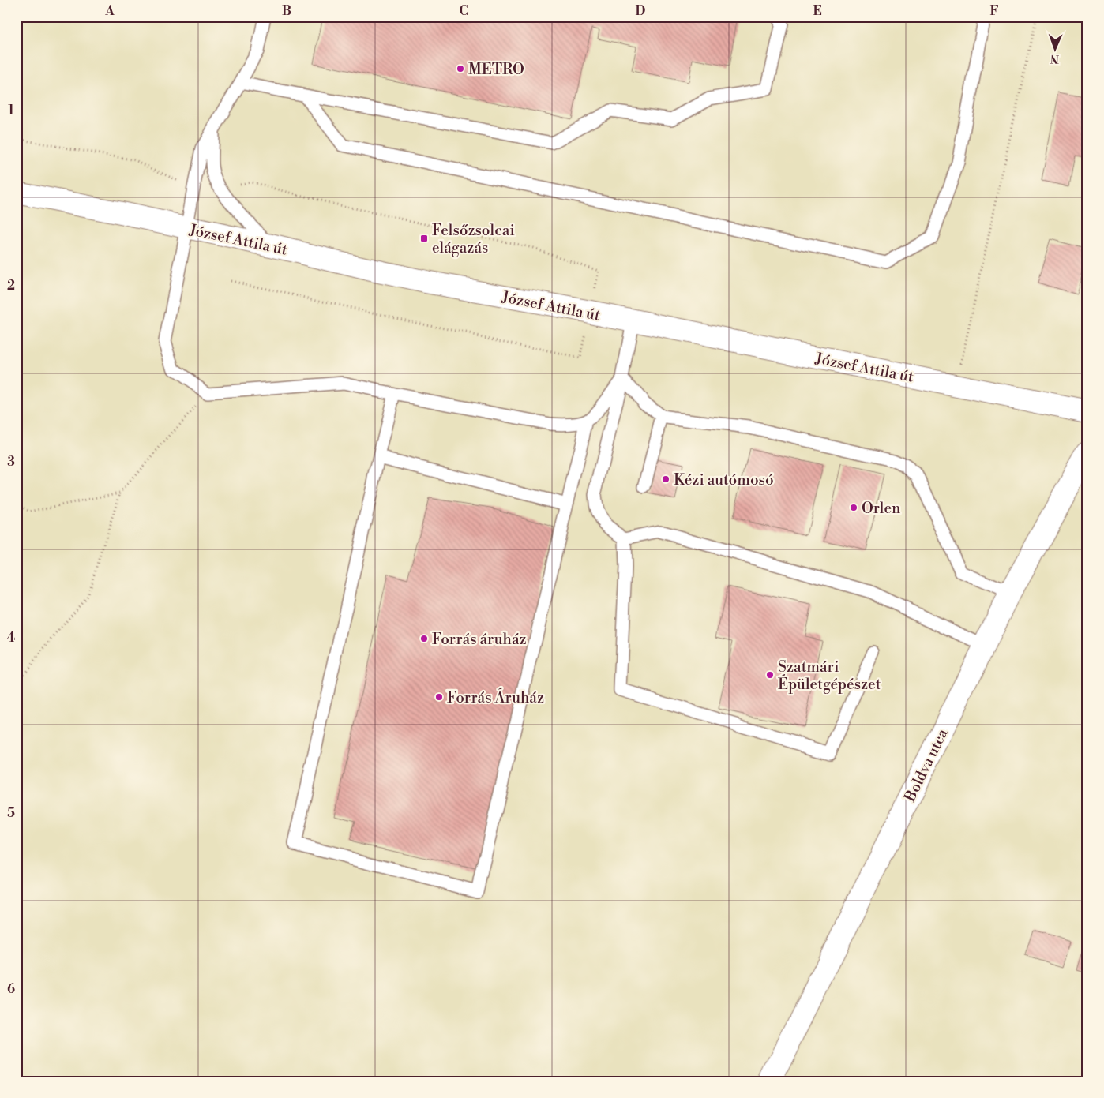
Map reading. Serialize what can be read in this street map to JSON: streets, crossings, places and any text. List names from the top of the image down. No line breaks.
{"streets":{"main road":["József Attila út","Boldva utca"]},"places":{"other":["METRO","Kézi autómosó","Orlen","Forrás áruház","Szatmári Épületgépészet","Forrás Áruház"],"transit":["Felsőzsolcai elágazás"]},"north":"bottom","grid":{"columns":["A","B","C","D","E","F"],"rows":["1","2","3","4","5","6"]}}
